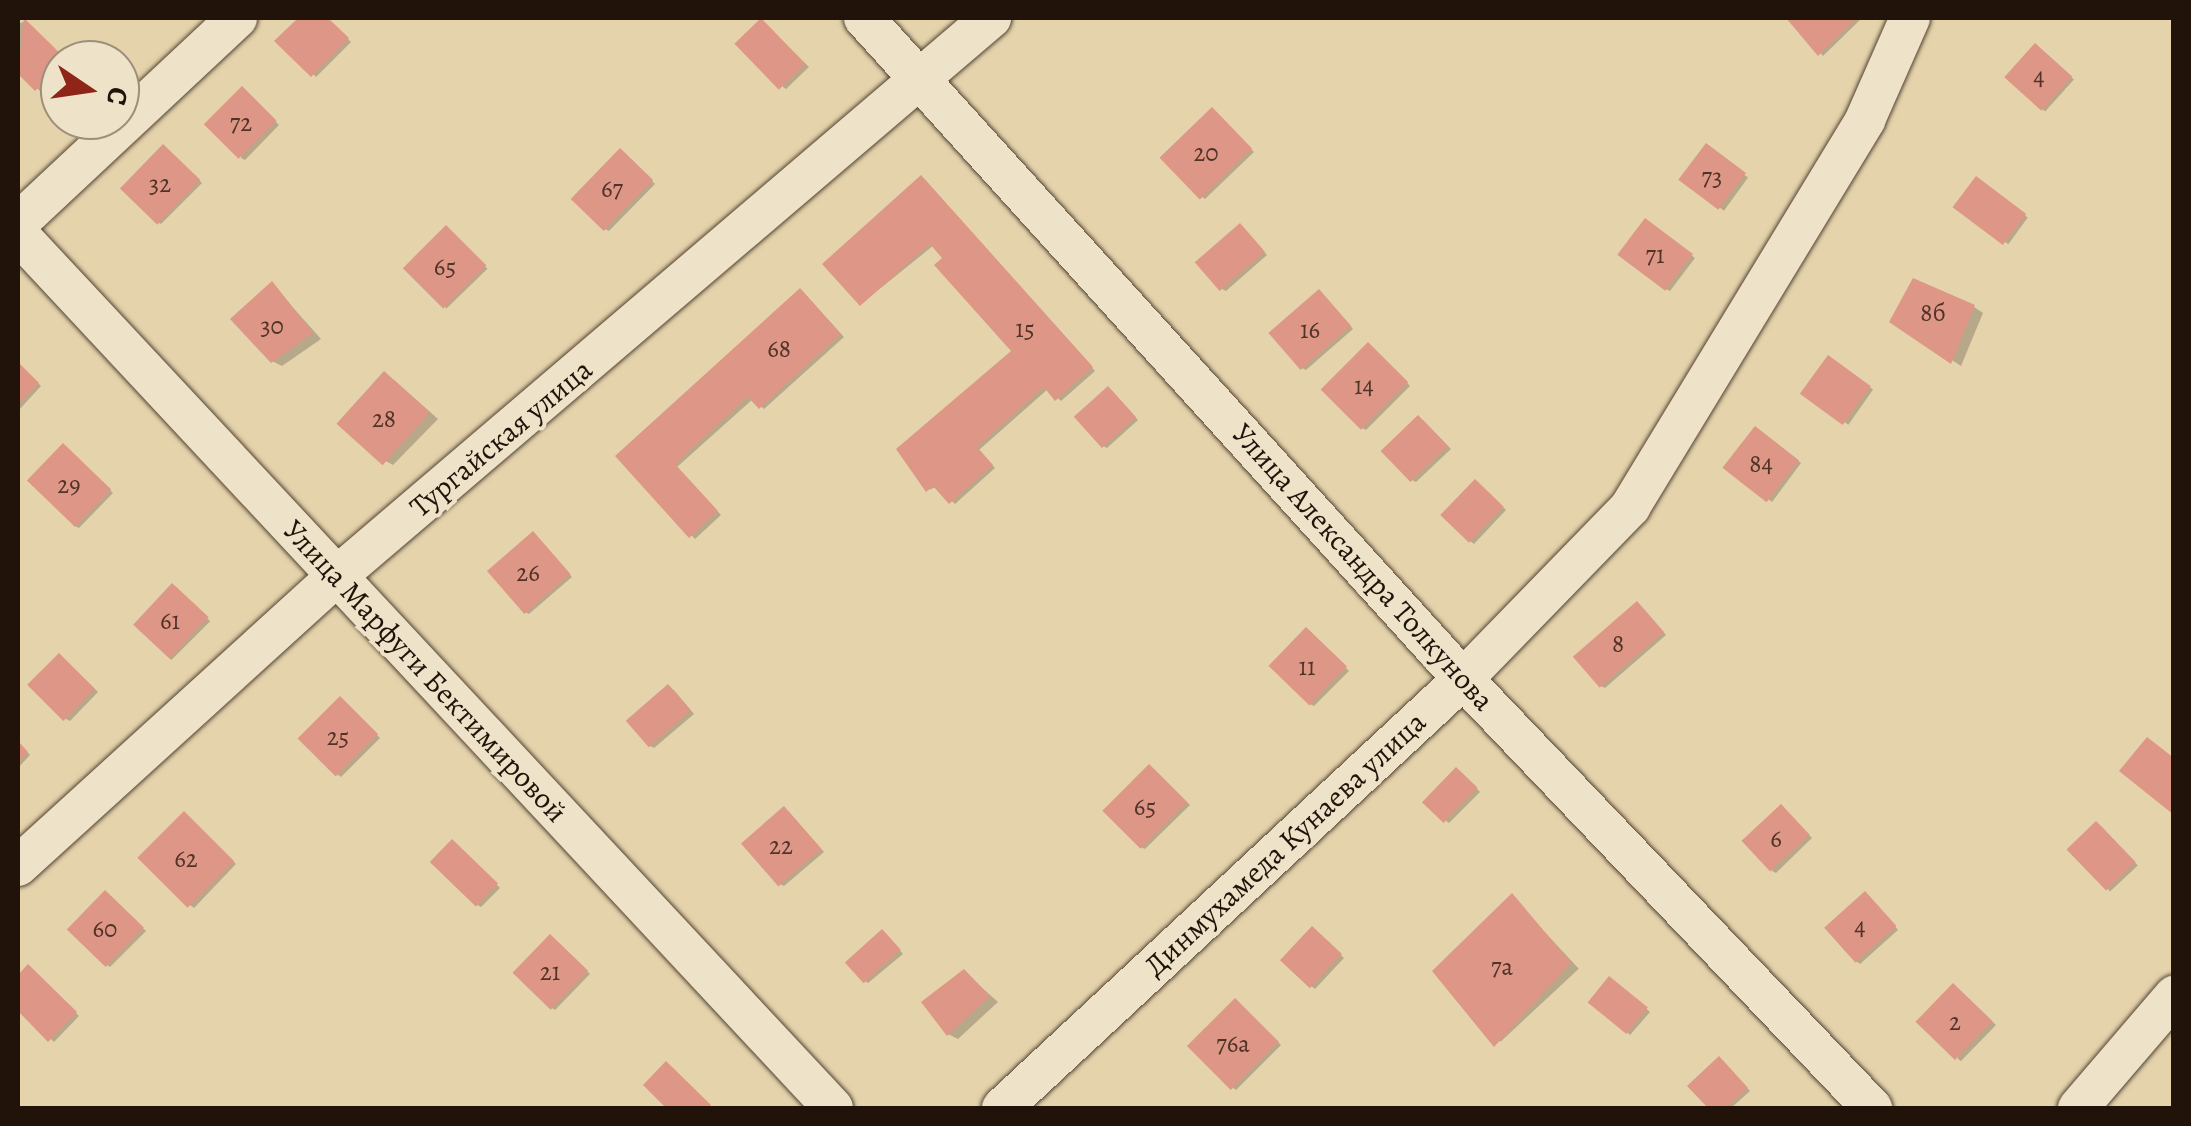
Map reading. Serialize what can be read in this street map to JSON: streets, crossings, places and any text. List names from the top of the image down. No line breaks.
{"streets":{"street":["Тургайская улица","Улица Александра Толкунова","Улица Марфуги Бектимировой","Динмухамеда Кунаева улица"]},"crossings":[["Тургайская улица","Улица Александра Толкунова"],["Тургайская улица","Улица Марфуги Бектимировой"],["Улица Александра Толкунова","Динмухамеда Кунаева улица"]],"house_numbers":["4","72","20","73","32","67","71","65","8б","30","15","16","68","14","28","84","29","26","61","8","11","25","65","6","22","62","4","60","7а","21","2","76а"],"north":"right"}
